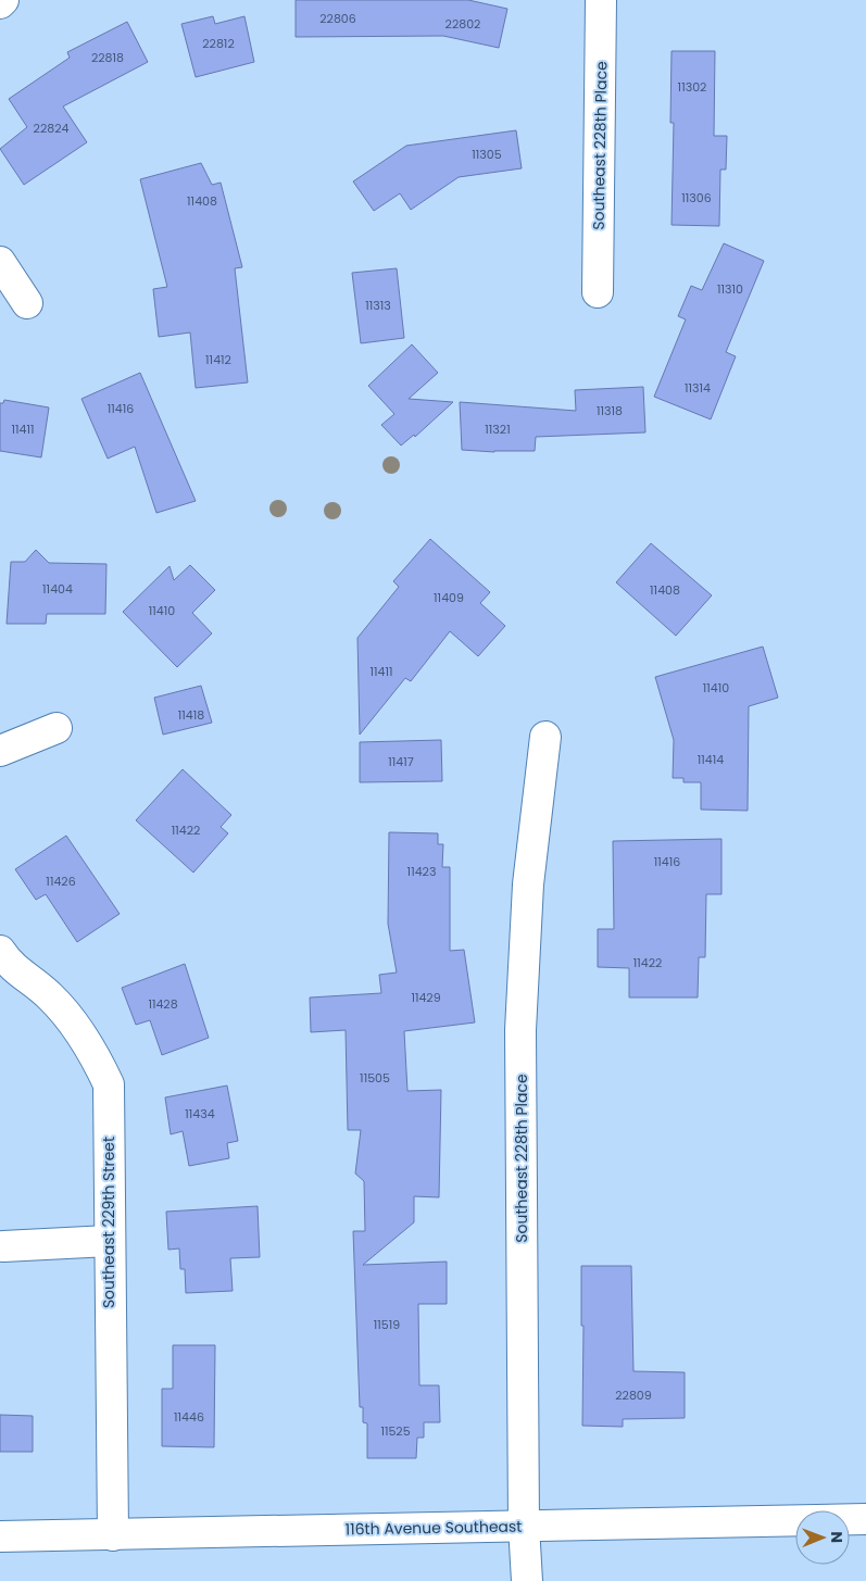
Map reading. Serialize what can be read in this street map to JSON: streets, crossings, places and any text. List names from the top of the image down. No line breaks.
{"streets":{"street":["Southeast 228th Place","Southeast 229th Street","116th Avenue Southeast"]},"crossings":[["Southeast 228th Place","116th Avenue Southeast"],["Southeast 229th Street","116th Avenue Southeast"]],"house_numbers":["22806","22802","22812","22818","11302","22824","11305","11306","11408","11310","11313","11412","11314","11416","11318","11411","11321","11404","11408","11409","11410","11411","11410","11418","11414","11417","11422","11416","11423","11426","11422","11429","11428","11505","11434","11519","22809","11446","11525"],"north":"right"}
